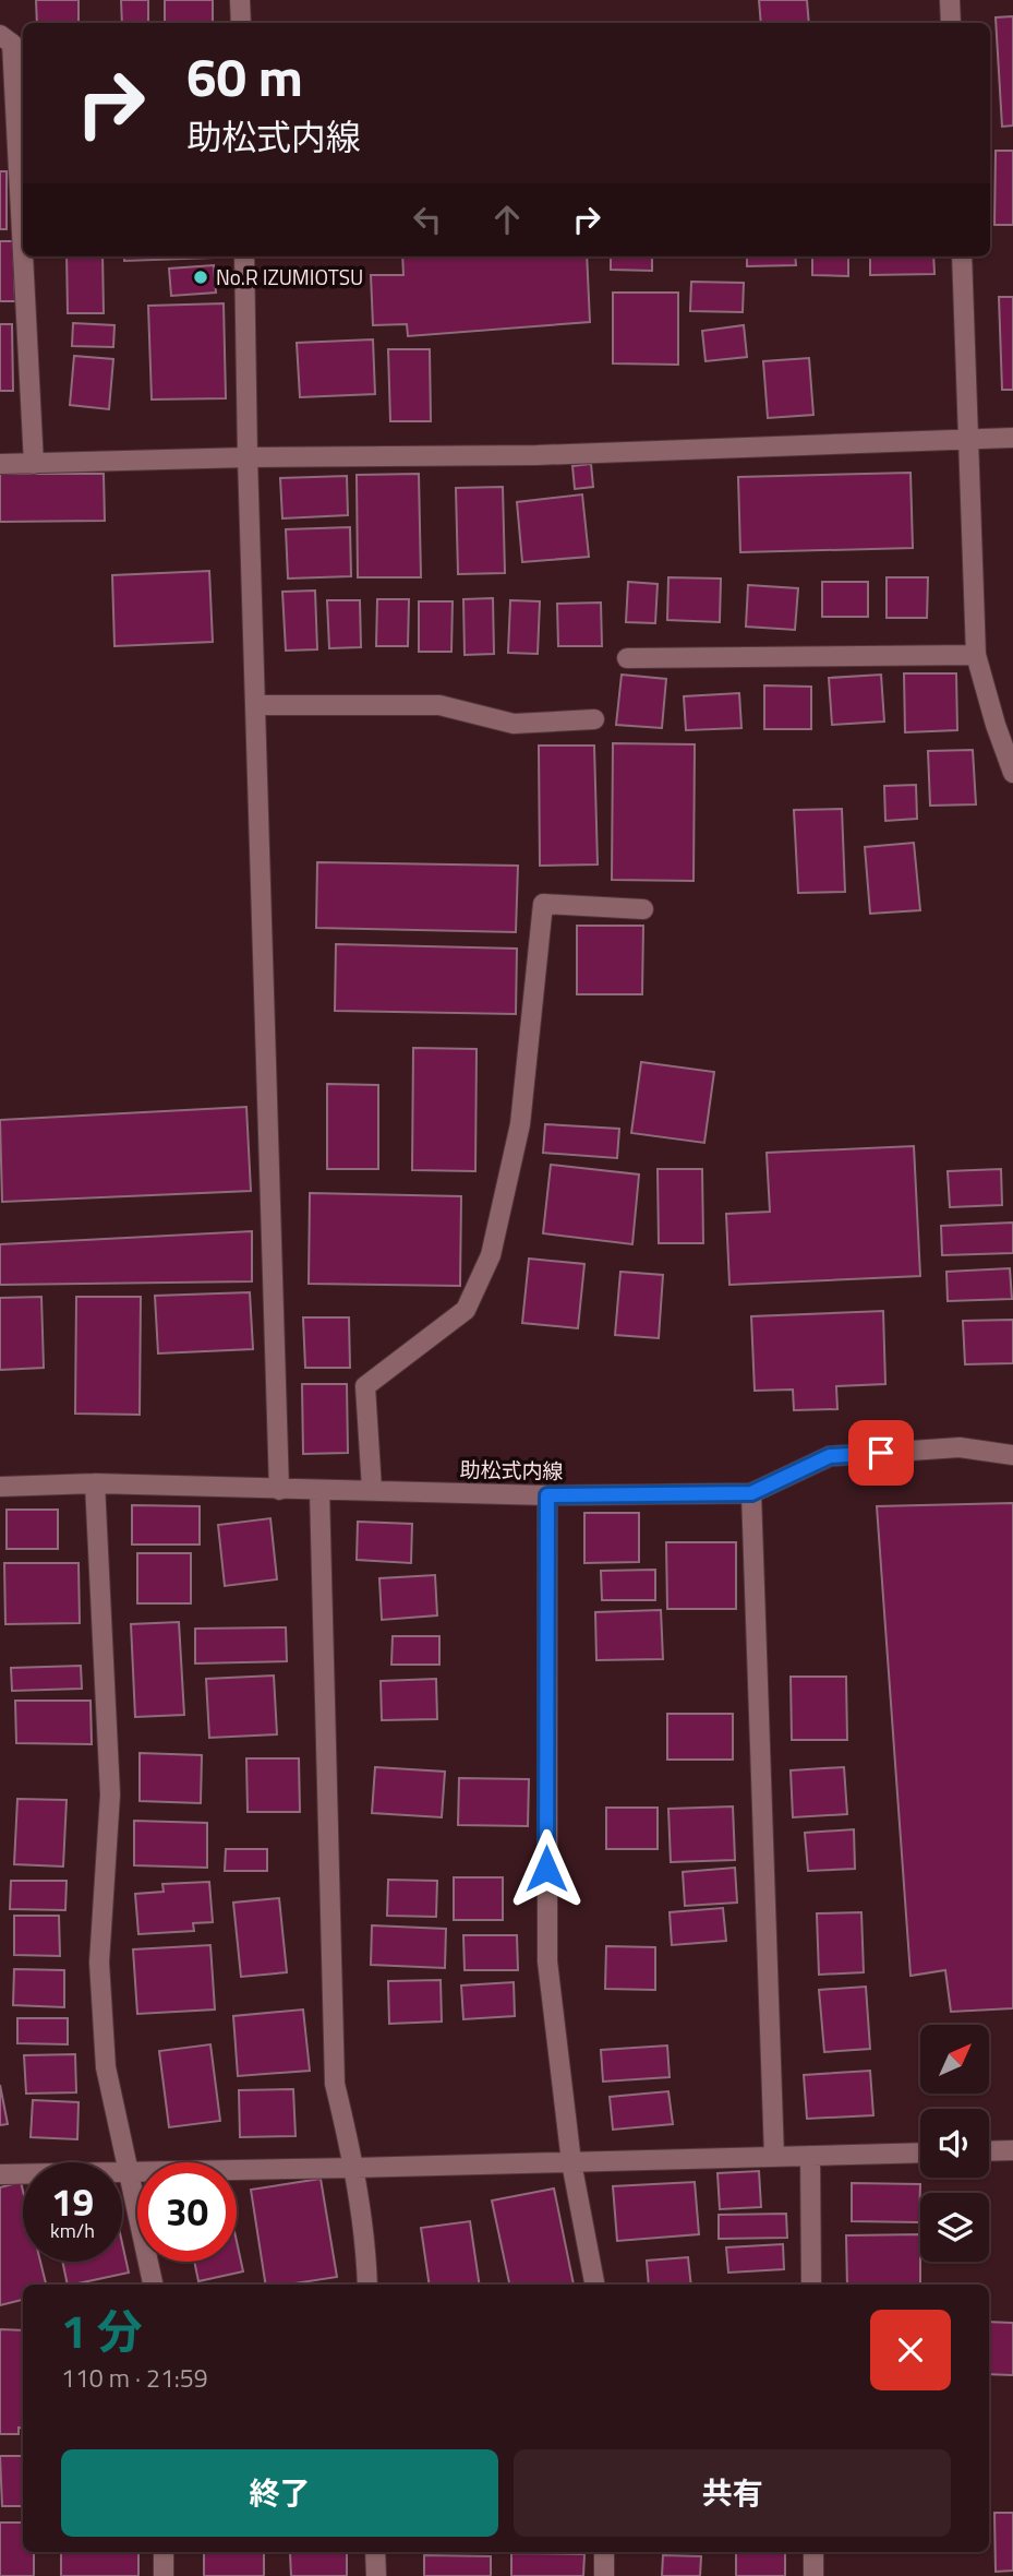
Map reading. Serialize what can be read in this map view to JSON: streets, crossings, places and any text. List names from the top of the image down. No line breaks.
{"streets":{"street":["助松式内線"]},"places":["No.R IZUMIOTSU"],"north":"top right","page":{"turn":["60 m","助松式内線"],"speed":"19 km/h","limit":"30","heading":["1 分","110 m · 21:59"],"buttons":["終了","共有"]}}
